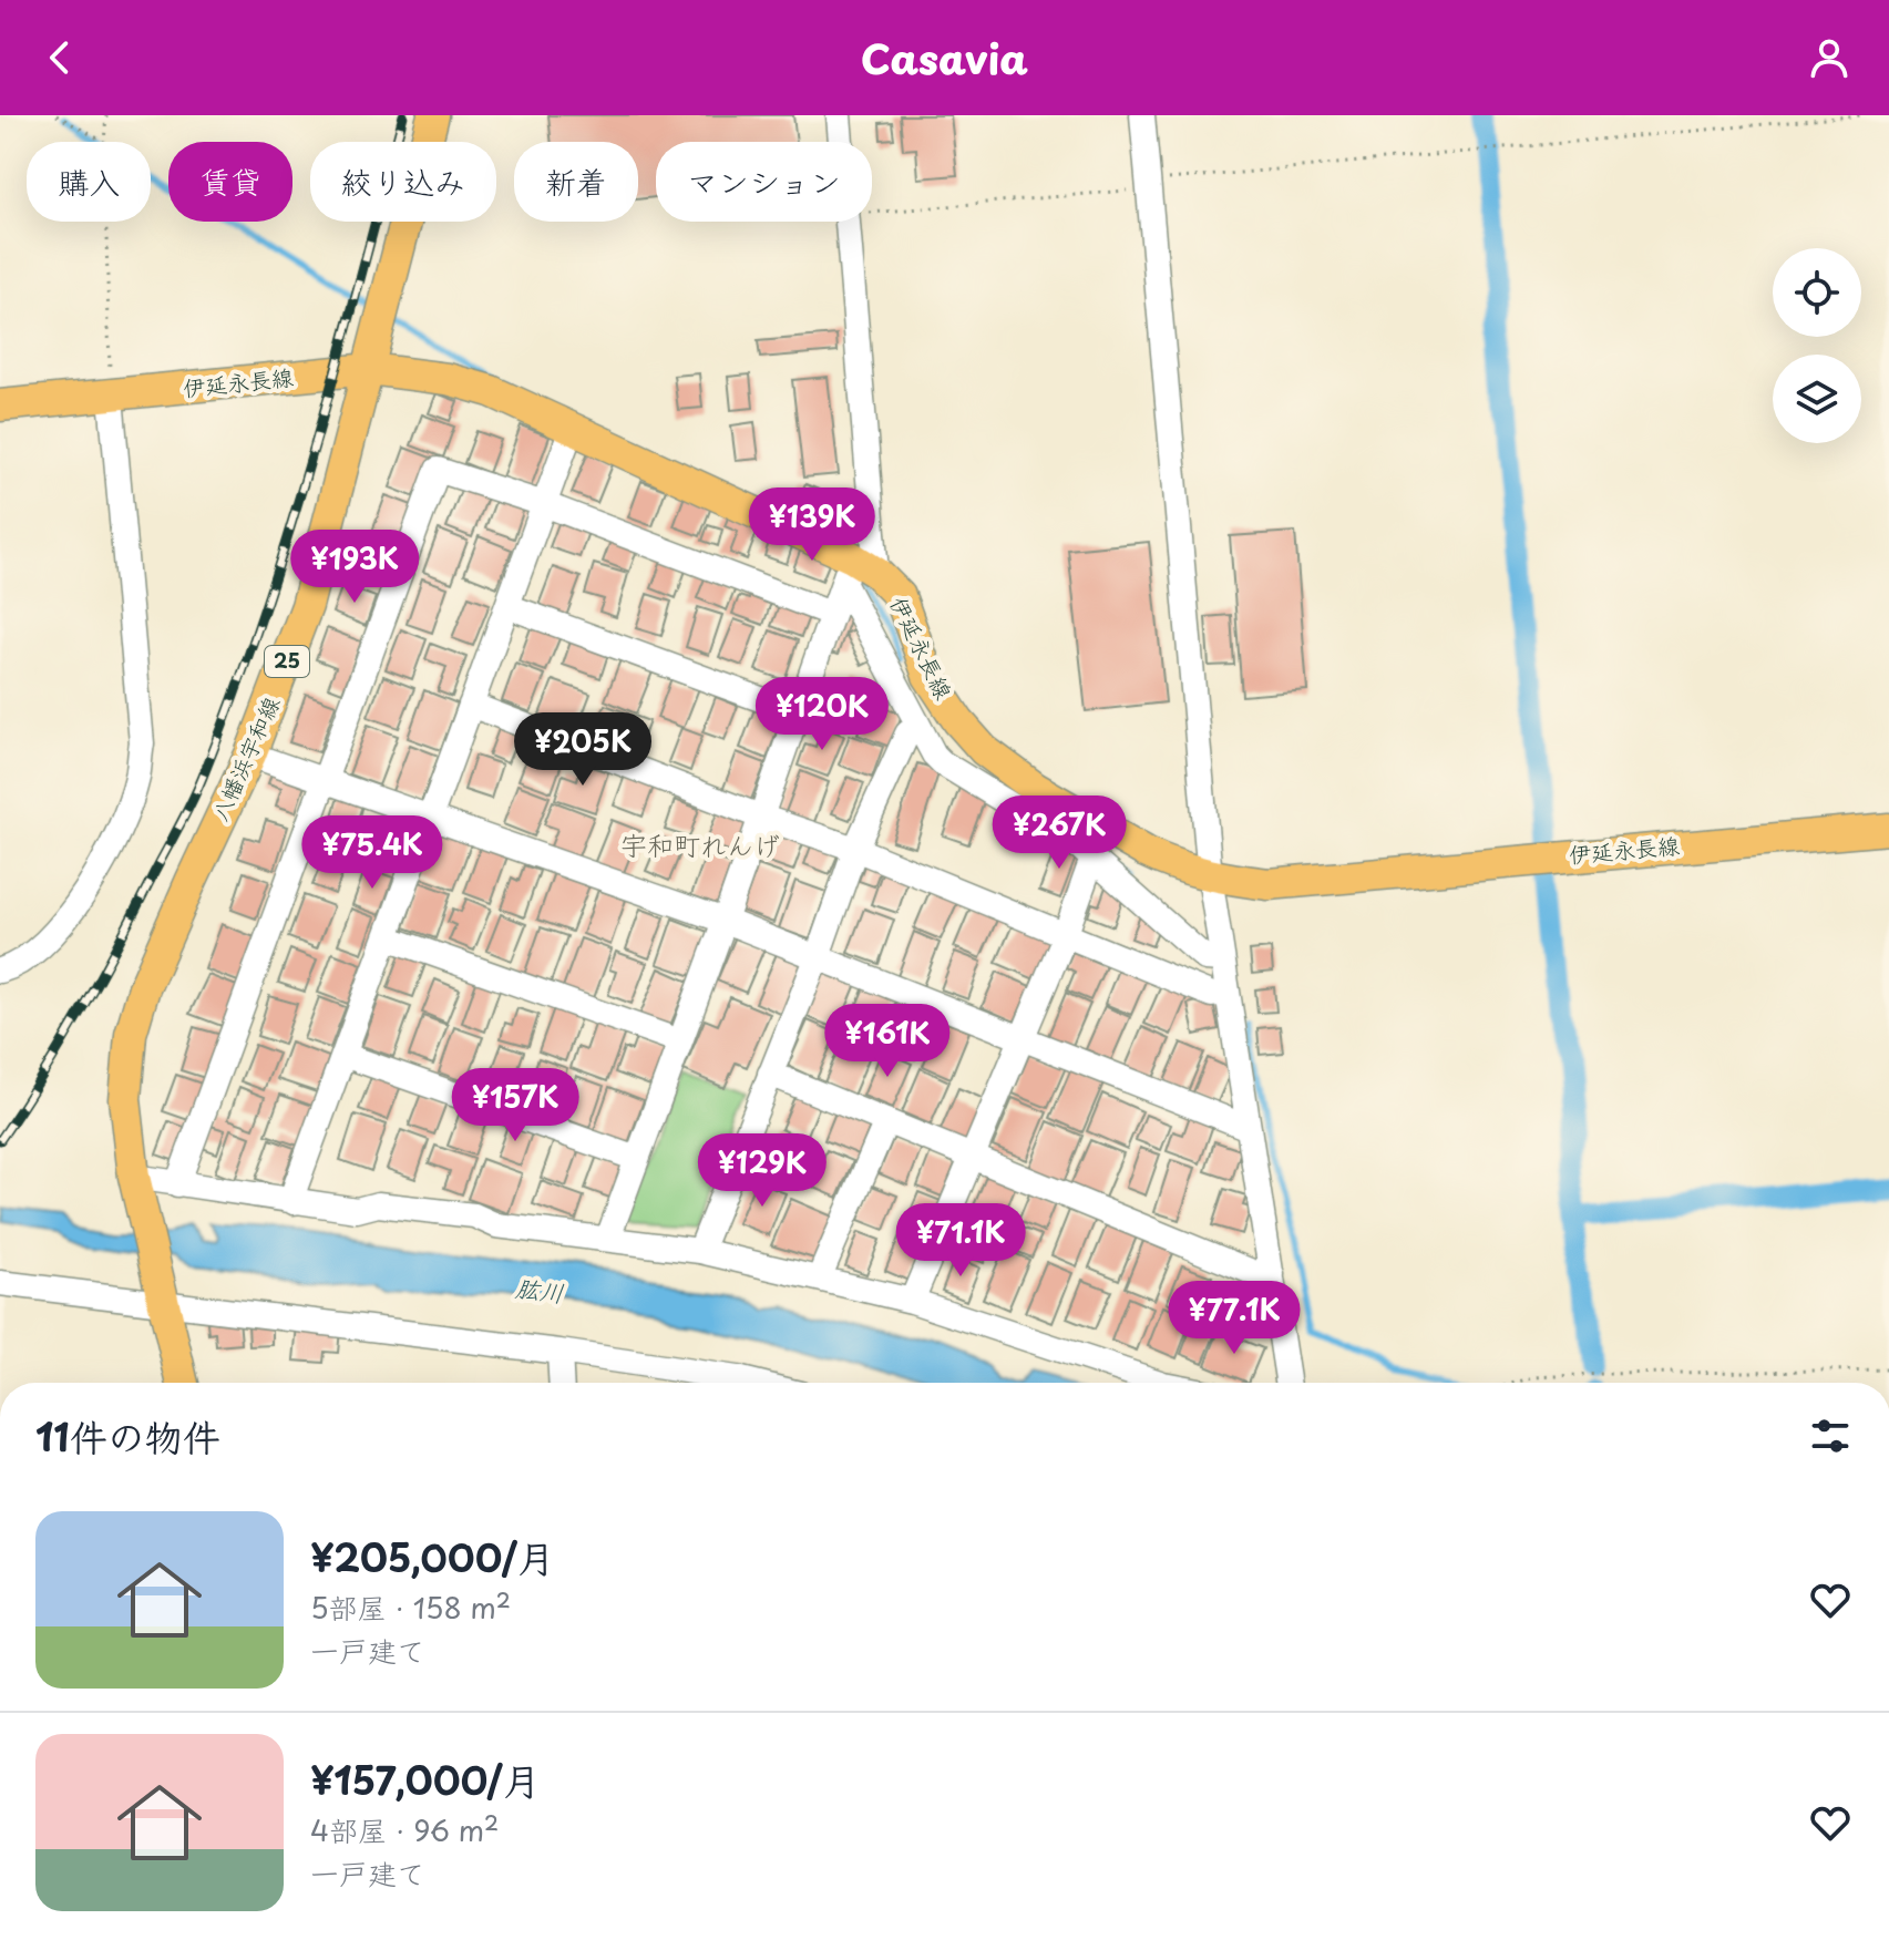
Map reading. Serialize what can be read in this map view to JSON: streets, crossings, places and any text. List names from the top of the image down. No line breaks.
{"streets":{"main road":["伊延永長線","25","八幡浜宇和線"]},"crossings":[["伊延永長線","八幡浜宇和線"],["25","八幡浜宇和線"]],"districts":["宇和町れんげ"],"water":["肱川"],"page":{"header":"Casavia","chip":["購入","賃貸","絞り込み","新着","マンション"],"price":["¥139K","¥193K","¥120K","¥205K","¥267K","¥75.4K","¥161K","¥157K","¥129K","¥71.1K","¥77.1K"],"heading":"11件の物件","list":[{"name":"¥205,000/月","note":"5部屋 · 158 m² · 一戸建て"},{"name":"¥157,000/月","note":"4部屋 · 96 m² · 一戸建て"}]}}
